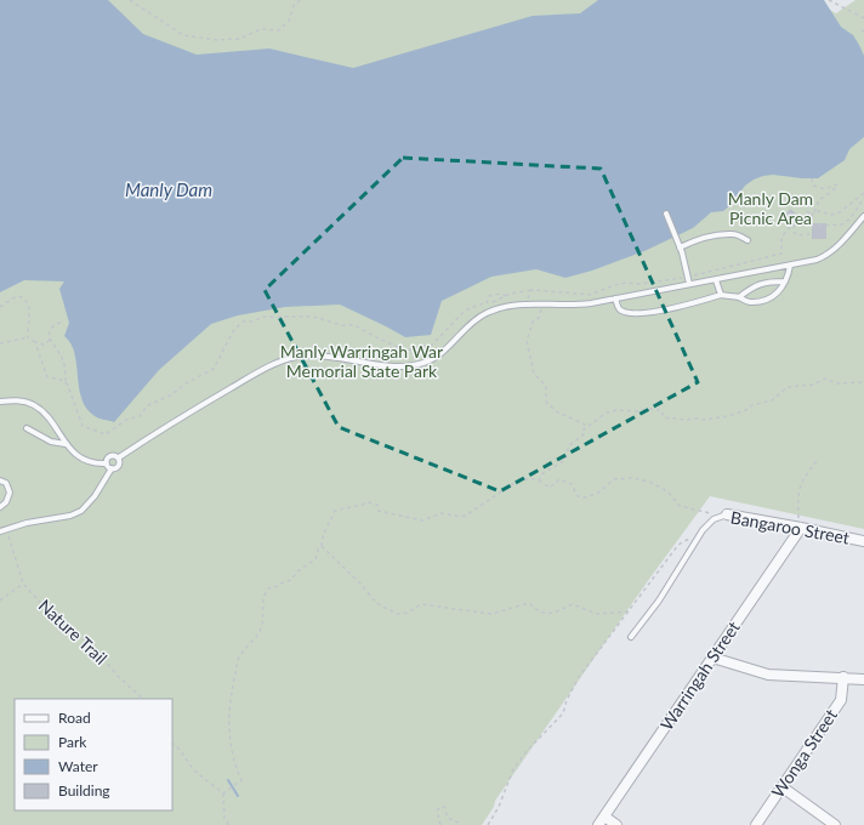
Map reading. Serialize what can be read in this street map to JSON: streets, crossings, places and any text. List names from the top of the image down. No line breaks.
{"streets":{"street":["Bangaroo Street","Warringah Street","Wonga Street"],"path":["Nature Trail"]},"crossings":[["Bangaroo Street","Warringah Street"]],"water":["Manly Dam"],"parks":["Manly Dam Picnic Area","Manly Warringah War Memorial State Park"],"legend":["Road","Park","Water","Building"]}
